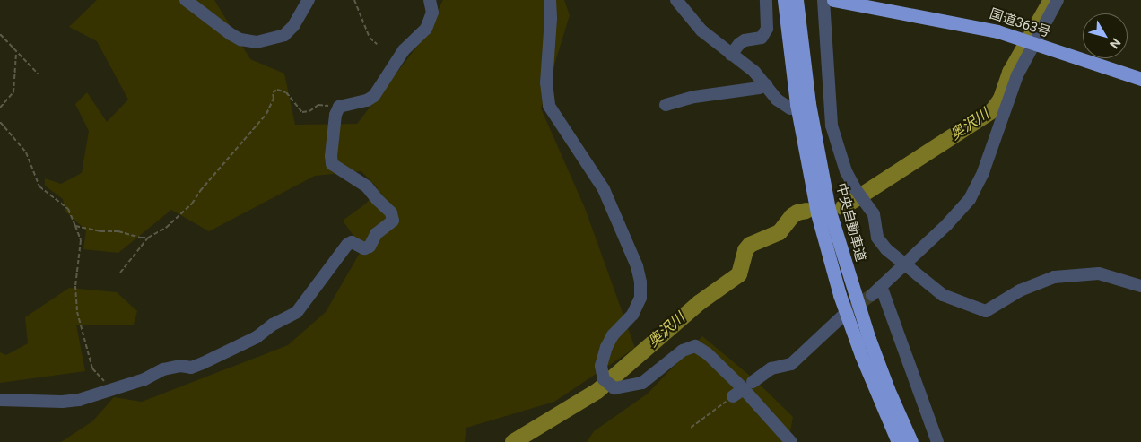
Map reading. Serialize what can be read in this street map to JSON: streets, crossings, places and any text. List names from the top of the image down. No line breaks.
{"streets":{"highway":["国道363号","中央自動車道"]},"water":["奥沢川"],"north":"bottom right"}
